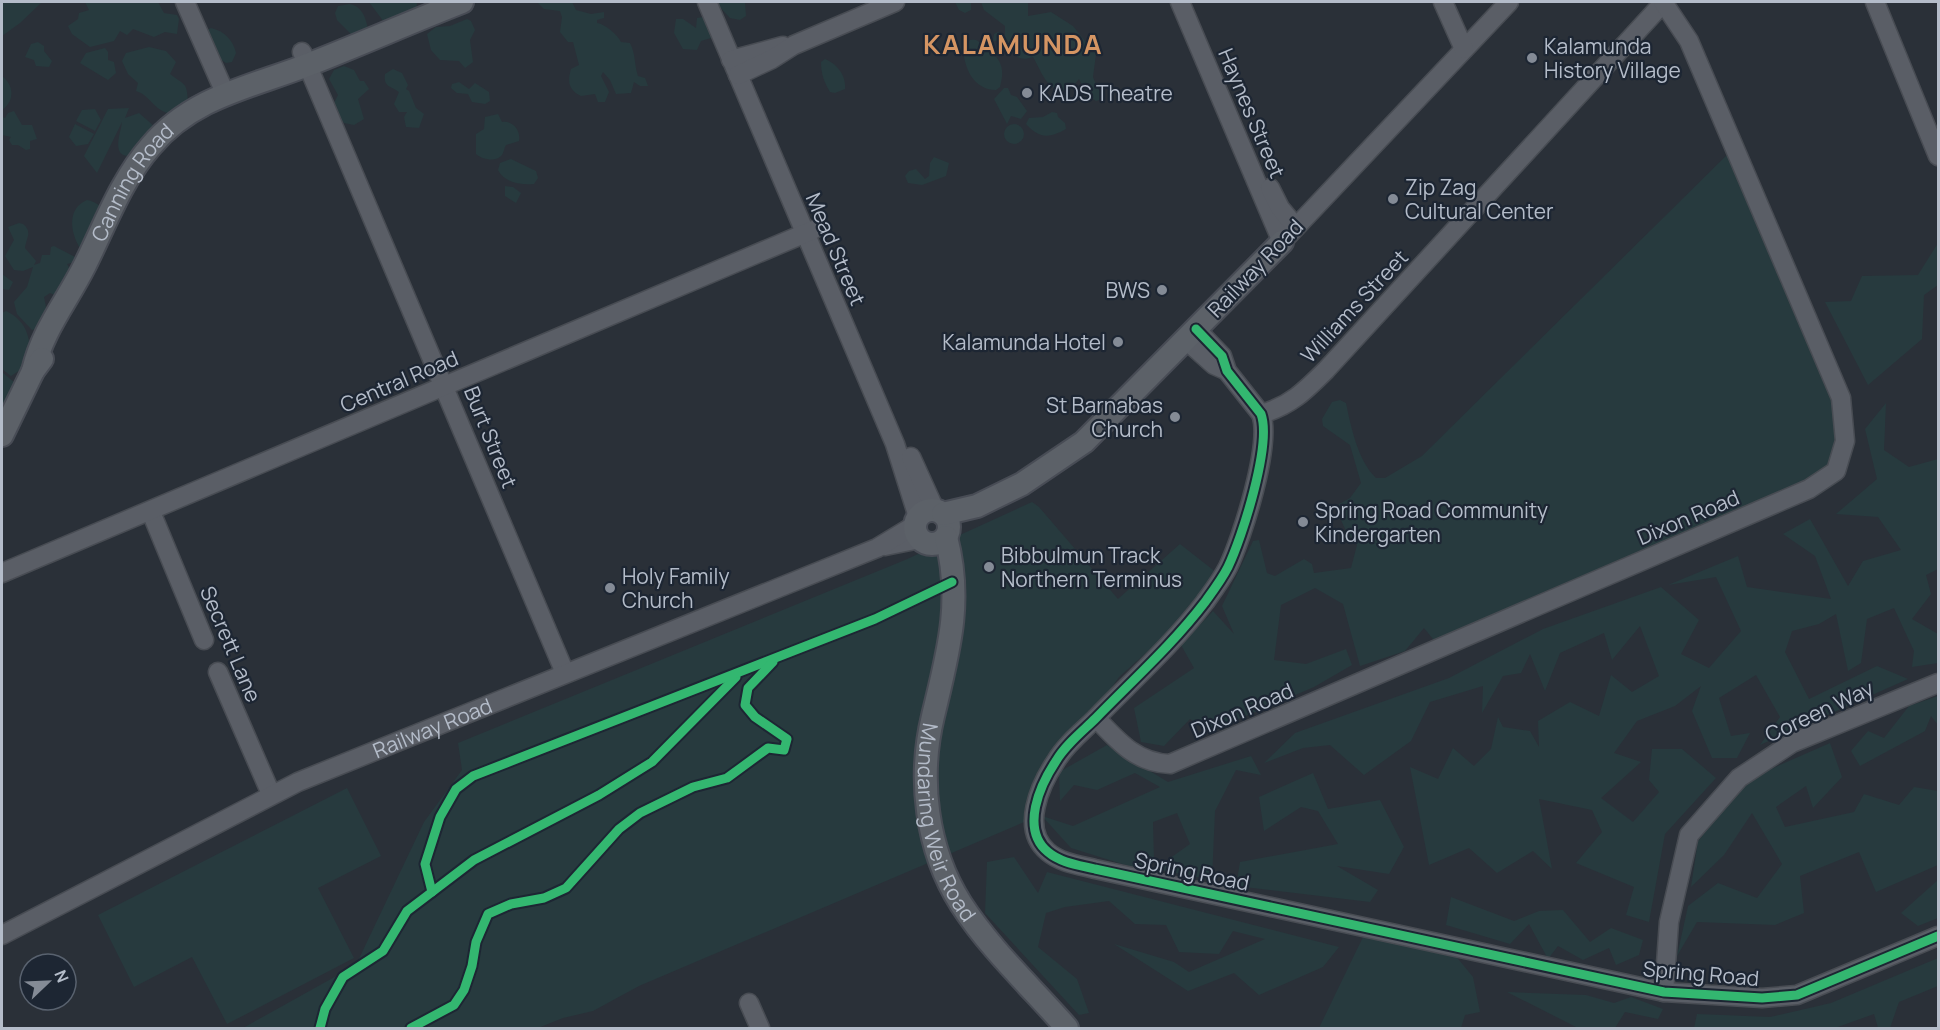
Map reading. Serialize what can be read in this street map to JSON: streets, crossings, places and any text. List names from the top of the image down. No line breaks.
{"streets":{"main road":["Canning Road","Railway Road","Mundaring Weir Road"],"street":["Haynes Street","Mead Street","Williams Street","Central Road","Burt Street","Dixon Road","Secrett Lane","Coreen Way","Spring Road"]},"crossings":[["Haynes Street","Railway Road"],["Canning Road","Burt Street"],["Mead Street","Railway Road"],["Mead Street","Central Road"],["Mead Street","Mundaring Weir Road"],["Railway Road","Burt Street"],["Railway Road","Secrett Lane"],["Railway Road","Mundaring Weir Road"],["Williams Street","Dixon Road"],["Williams Street","Spring Road"],["Central Road","Burt Street"],["Central Road","Secrett Lane"],["Dixon Road","Spring Road"],["Coreen Way","Spring Road"]],"districts":["KALAMUNDA"],"places":["Kalamunda History Village","KADS Theatre","Zip Zag Cultural Center","BWS","Kalamunda Hotel","St Barnabas Church","Spring Road Community Kindergarten","Bibbulmun Track Northern Terminus","Holy Family Church"],"north":"top right"}
